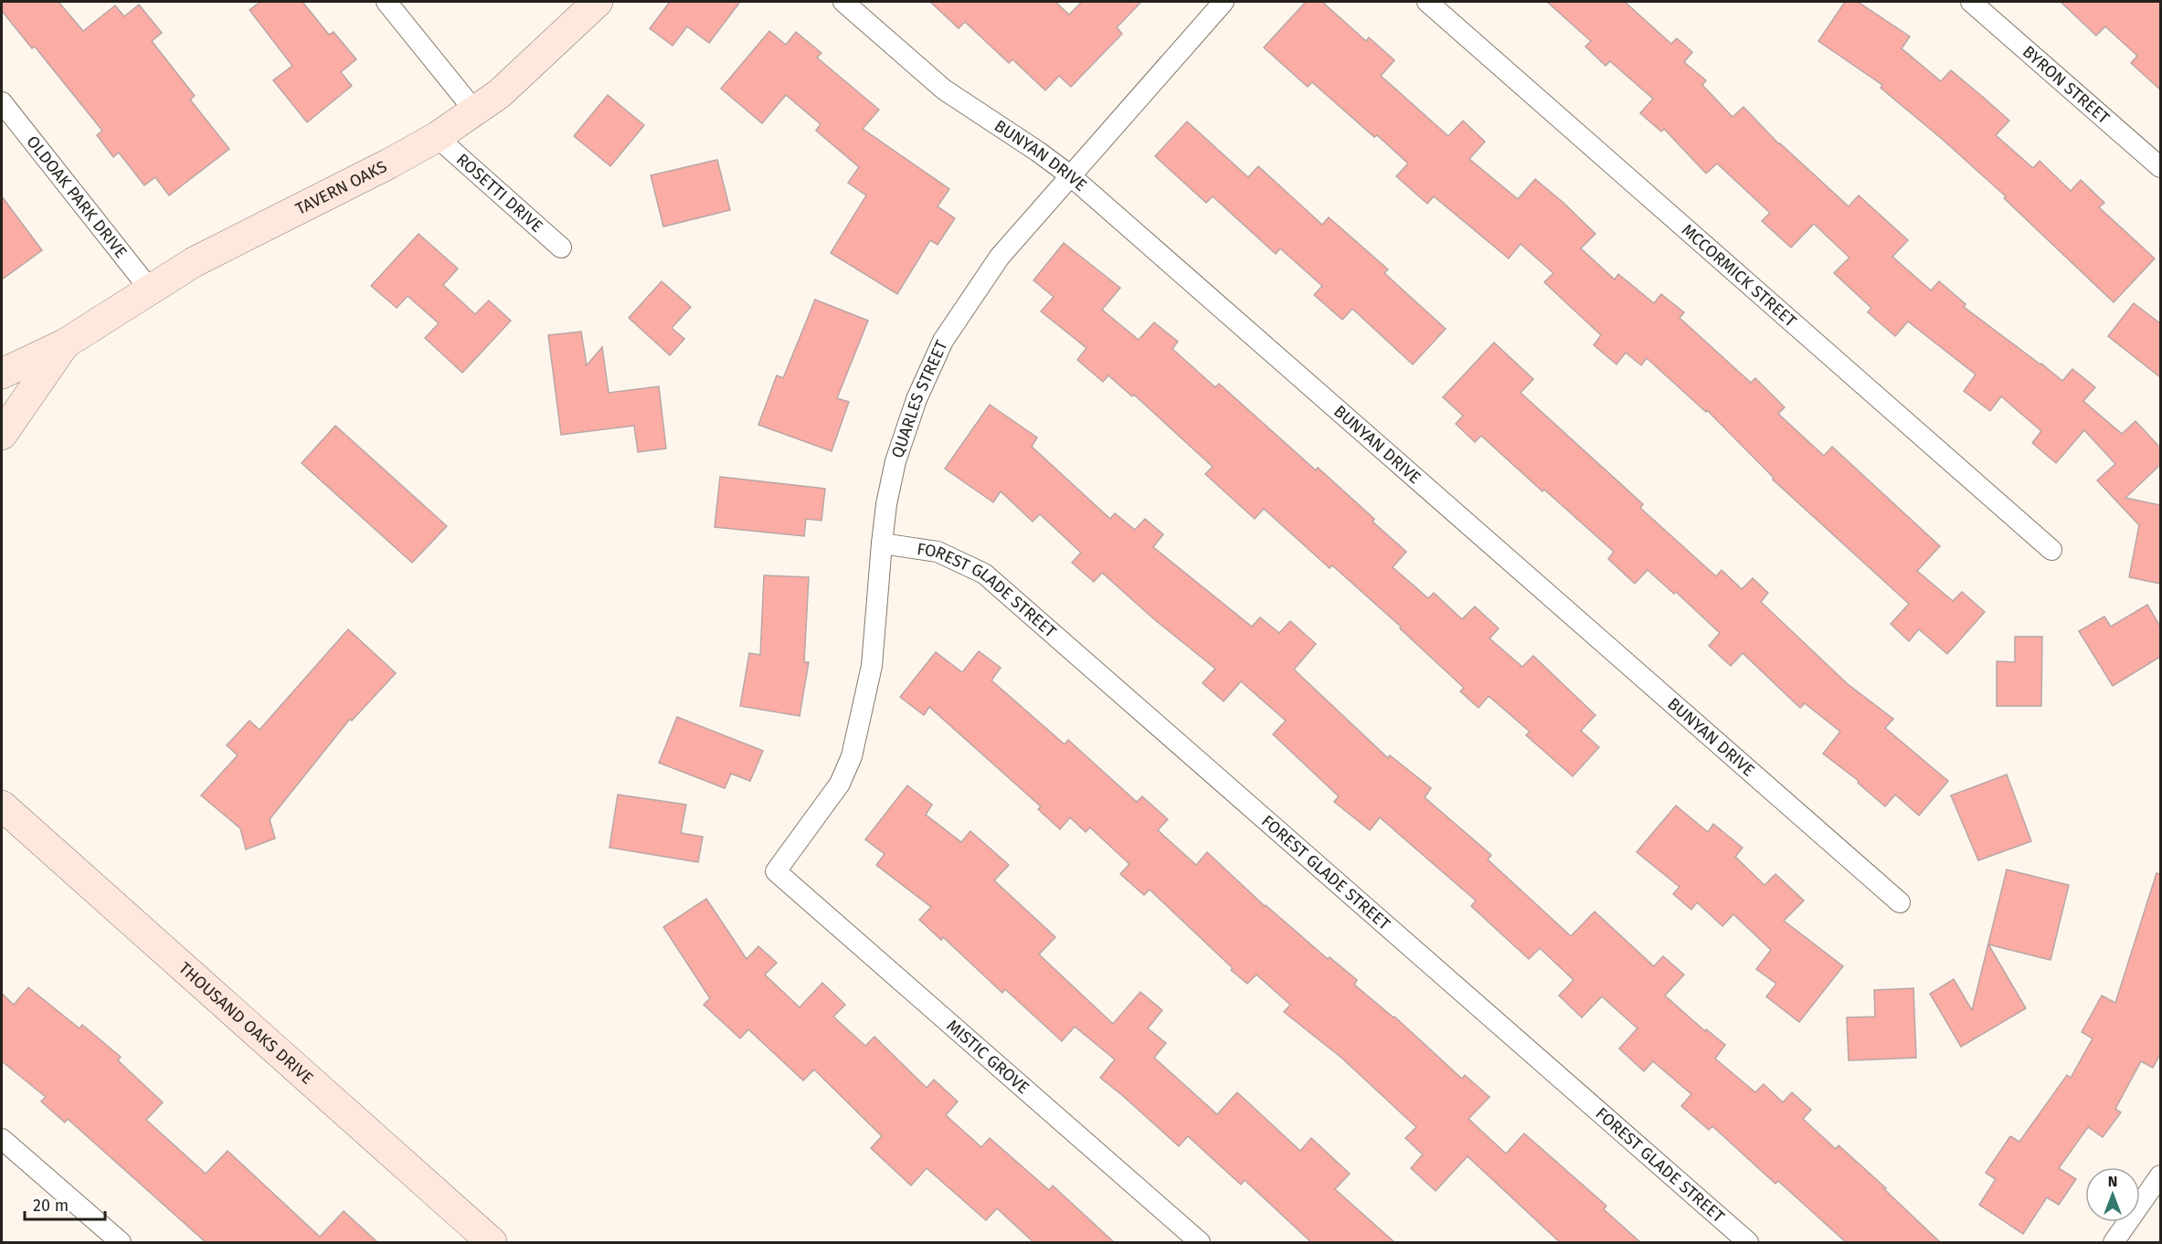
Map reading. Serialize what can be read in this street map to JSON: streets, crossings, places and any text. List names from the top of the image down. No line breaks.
{"streets":{"street":["BYRON STREET","BUNYAN DRIVE","TAVERN OAKS","ROSETTI DRIVE","OLDOAK PARK DRIVE","MCCORMICK STREET","QUARLES STREET","FOREST GLADE STREET","THOUSAND OAKS DRIVE","MISTIC GROVE"]},"crossings":[["BUNYAN DRIVE","QUARLES STREET"],["TAVERN OAKS","ROSETTI DRIVE"],["TAVERN OAKS","OLDOAK PARK DRIVE"],["QUARLES STREET","FOREST GLADE STREET"],["QUARLES STREET","MISTIC GROVE"]],"scale_bar":"20 m","north":"top"}
